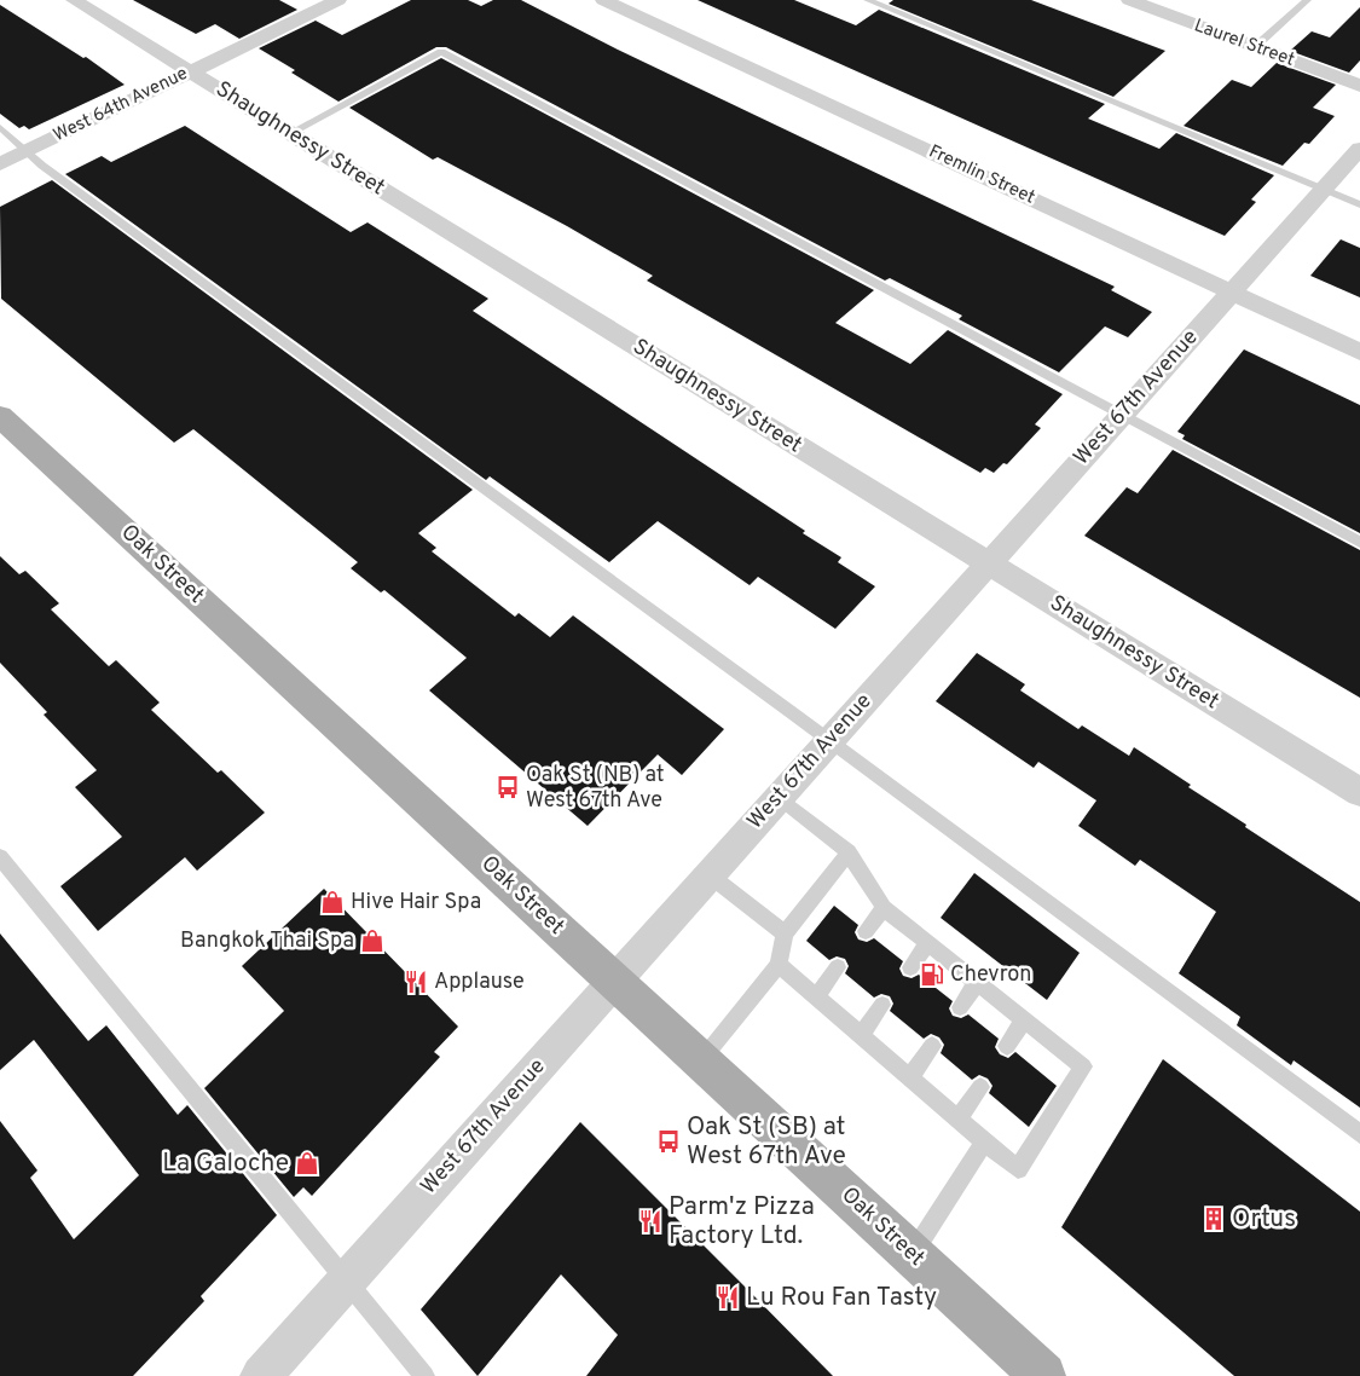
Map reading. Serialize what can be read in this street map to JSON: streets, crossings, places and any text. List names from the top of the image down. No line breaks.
{"streets":{"main road":["Oak Street"],"street":["Laurel Street","West 64th Avenue","Shaughnessy Street","Fremlin Street","West 67th Avenue"]},"crossings":[["West 64th Avenue","Shaughnessy Street"],["Shaughnessy Street","West 67th Avenue"],["Fremlin Street","West 67th Avenue"],["West 67th Avenue","Oak Street"]],"places":{"bus stop":["Oak St (NB) at West 67th Ave","Oak St (SB) at West 67th Ave"],"shop":["Hive Hair Spa","Bangkok Thai Spa","La Galoche"],"fuel station":["Chevron"],"restaurant":["Applause","Parm'z Pizza Factory Ltd.","Lu Rou Fan Tasty"],"building":["Ortus"]}}
